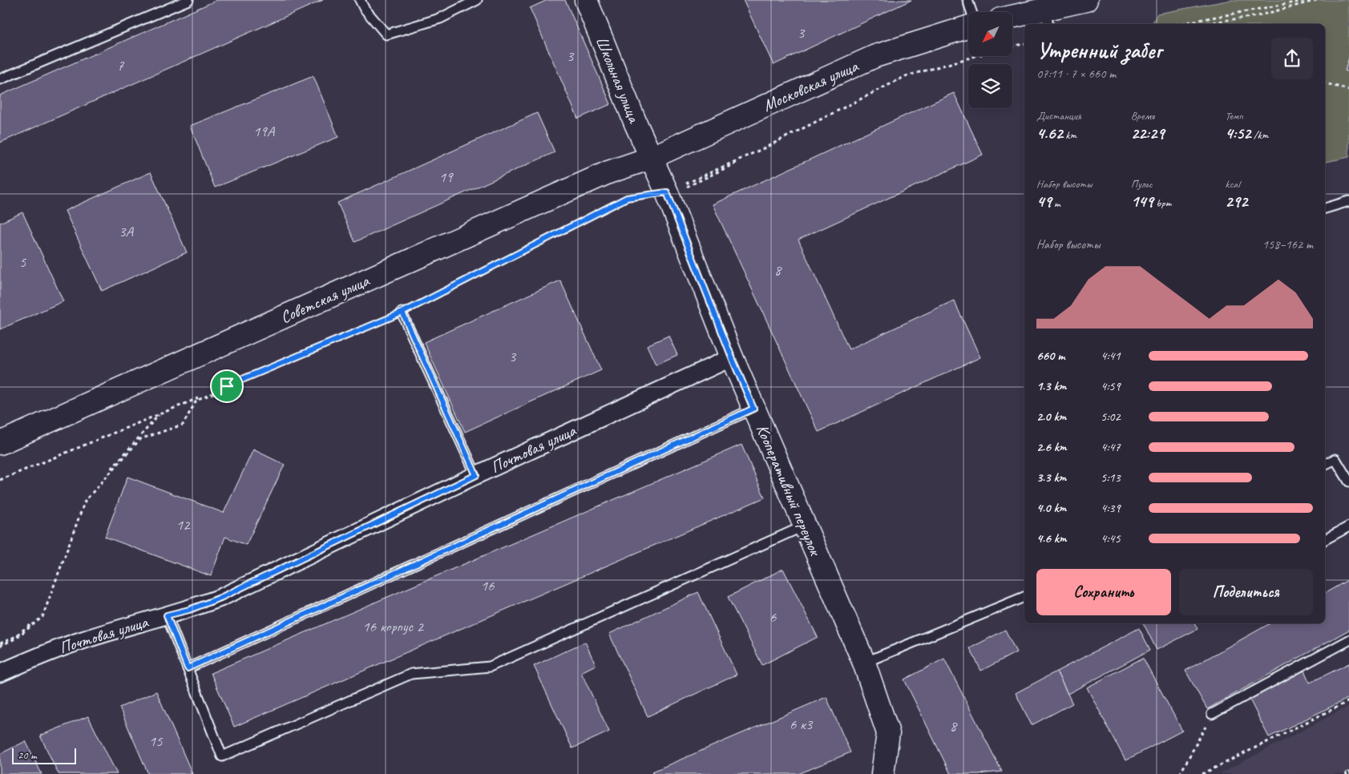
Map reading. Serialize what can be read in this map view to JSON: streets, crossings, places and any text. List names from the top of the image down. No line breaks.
{"streets":{"main road":["Школьная улица","Московская улица","Советская улица","Кооперативный переулок"],"street":["Почтовая улица"]},"crossings":[["Школьная улица","Московская улица"],["Школьная улица","Советская улица"],["Школьная улица","Кооперативный переулок"],["Московская улица","Советская улица"],["Московская улица","Кооперативный переулок"],["Советская улица","Кооперативный переулок"],["Почтовая улица","Кооперативный переулок"]],"house_numbers":["3","3","7","19А","19","3А","5","8","3","12","16","6","16 корпус 2","6 к3","8","15"],"scale_bar":"20 m","north":"bottom left","page":{"heading":["Утренний забег","07:11 · 7 × 660 m"],"stats":[["Дистанция","4.62 km"],["Время","22:29"],["Темп","4:52 /km"],["Набор высоты","49 m"],["Пульс","149 bpm"],["kcal","292"]],"chart":["Набор высоты","158–162 m"],"list":[{"name":"660 m","note":"4:41"},{"name":"1.3 km","note":"4:59"},{"name":"2.0 km","note":"5:02"},{"name":"2.6 km","note":"4:47"},{"name":"3.3 km","note":"5:13"},{"name":"4.0 km","note":"4:39"},{"name":"4.6 km","note":"4:45"}],"buttons":["Сохранить","Поделиться"],"scale":"20 m"}}
